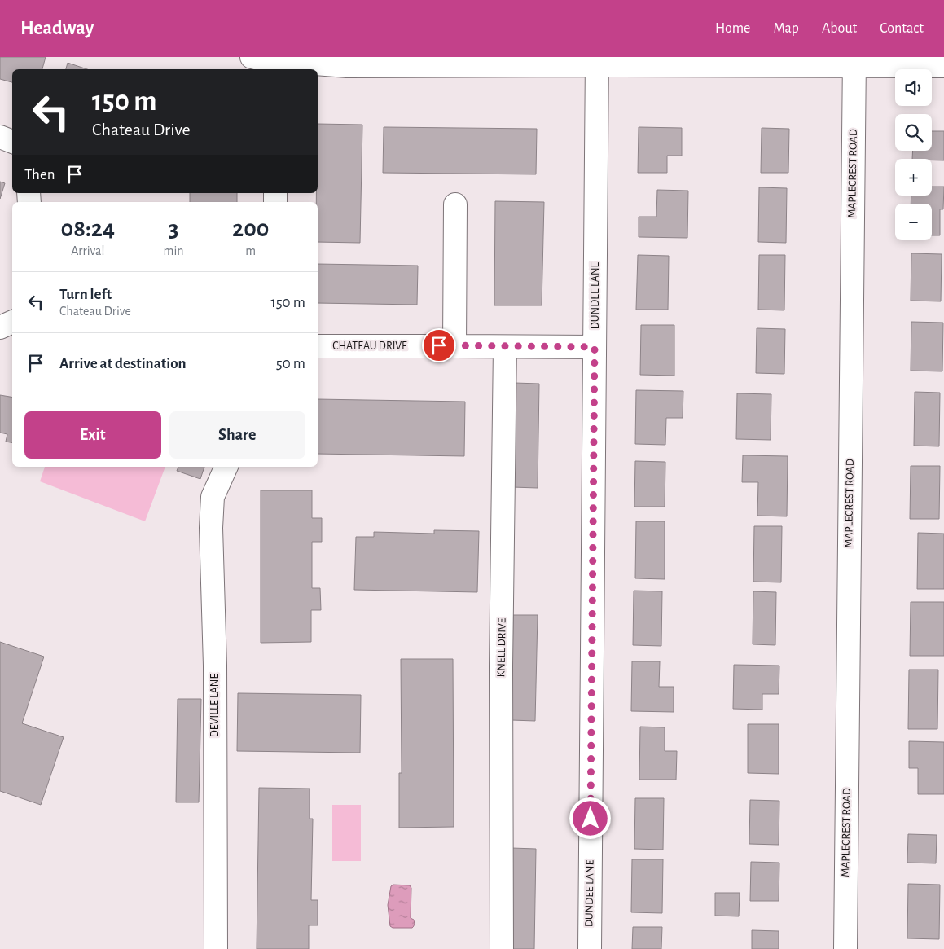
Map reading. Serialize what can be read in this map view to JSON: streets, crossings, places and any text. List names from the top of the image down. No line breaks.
{"streets":{"street":["MAPLECREST ROAD","DUNDEE LANE","CHATEAU DRIVE","KNELL DRIVE","DEVILLE LANE"]},"crossings":[["DUNDEE LANE","CHATEAU DRIVE"],["CHATEAU DRIVE","KNELL DRIVE"]],"page":{"header":"Headway","nav":["Home","Map","About","Contact"],"map_buttons":["+","−"],"turn":["150 m","Chateau Drive"],"then":"Then","eta":["08:24","Arrival","3","min","200","m"],"list":[{"name":"Turn left","note":"Chateau Drive","value":"150 m"},{"name":"Arrive at destination","value":"50 m"}],"buttons":["Exit","Share"]}}
